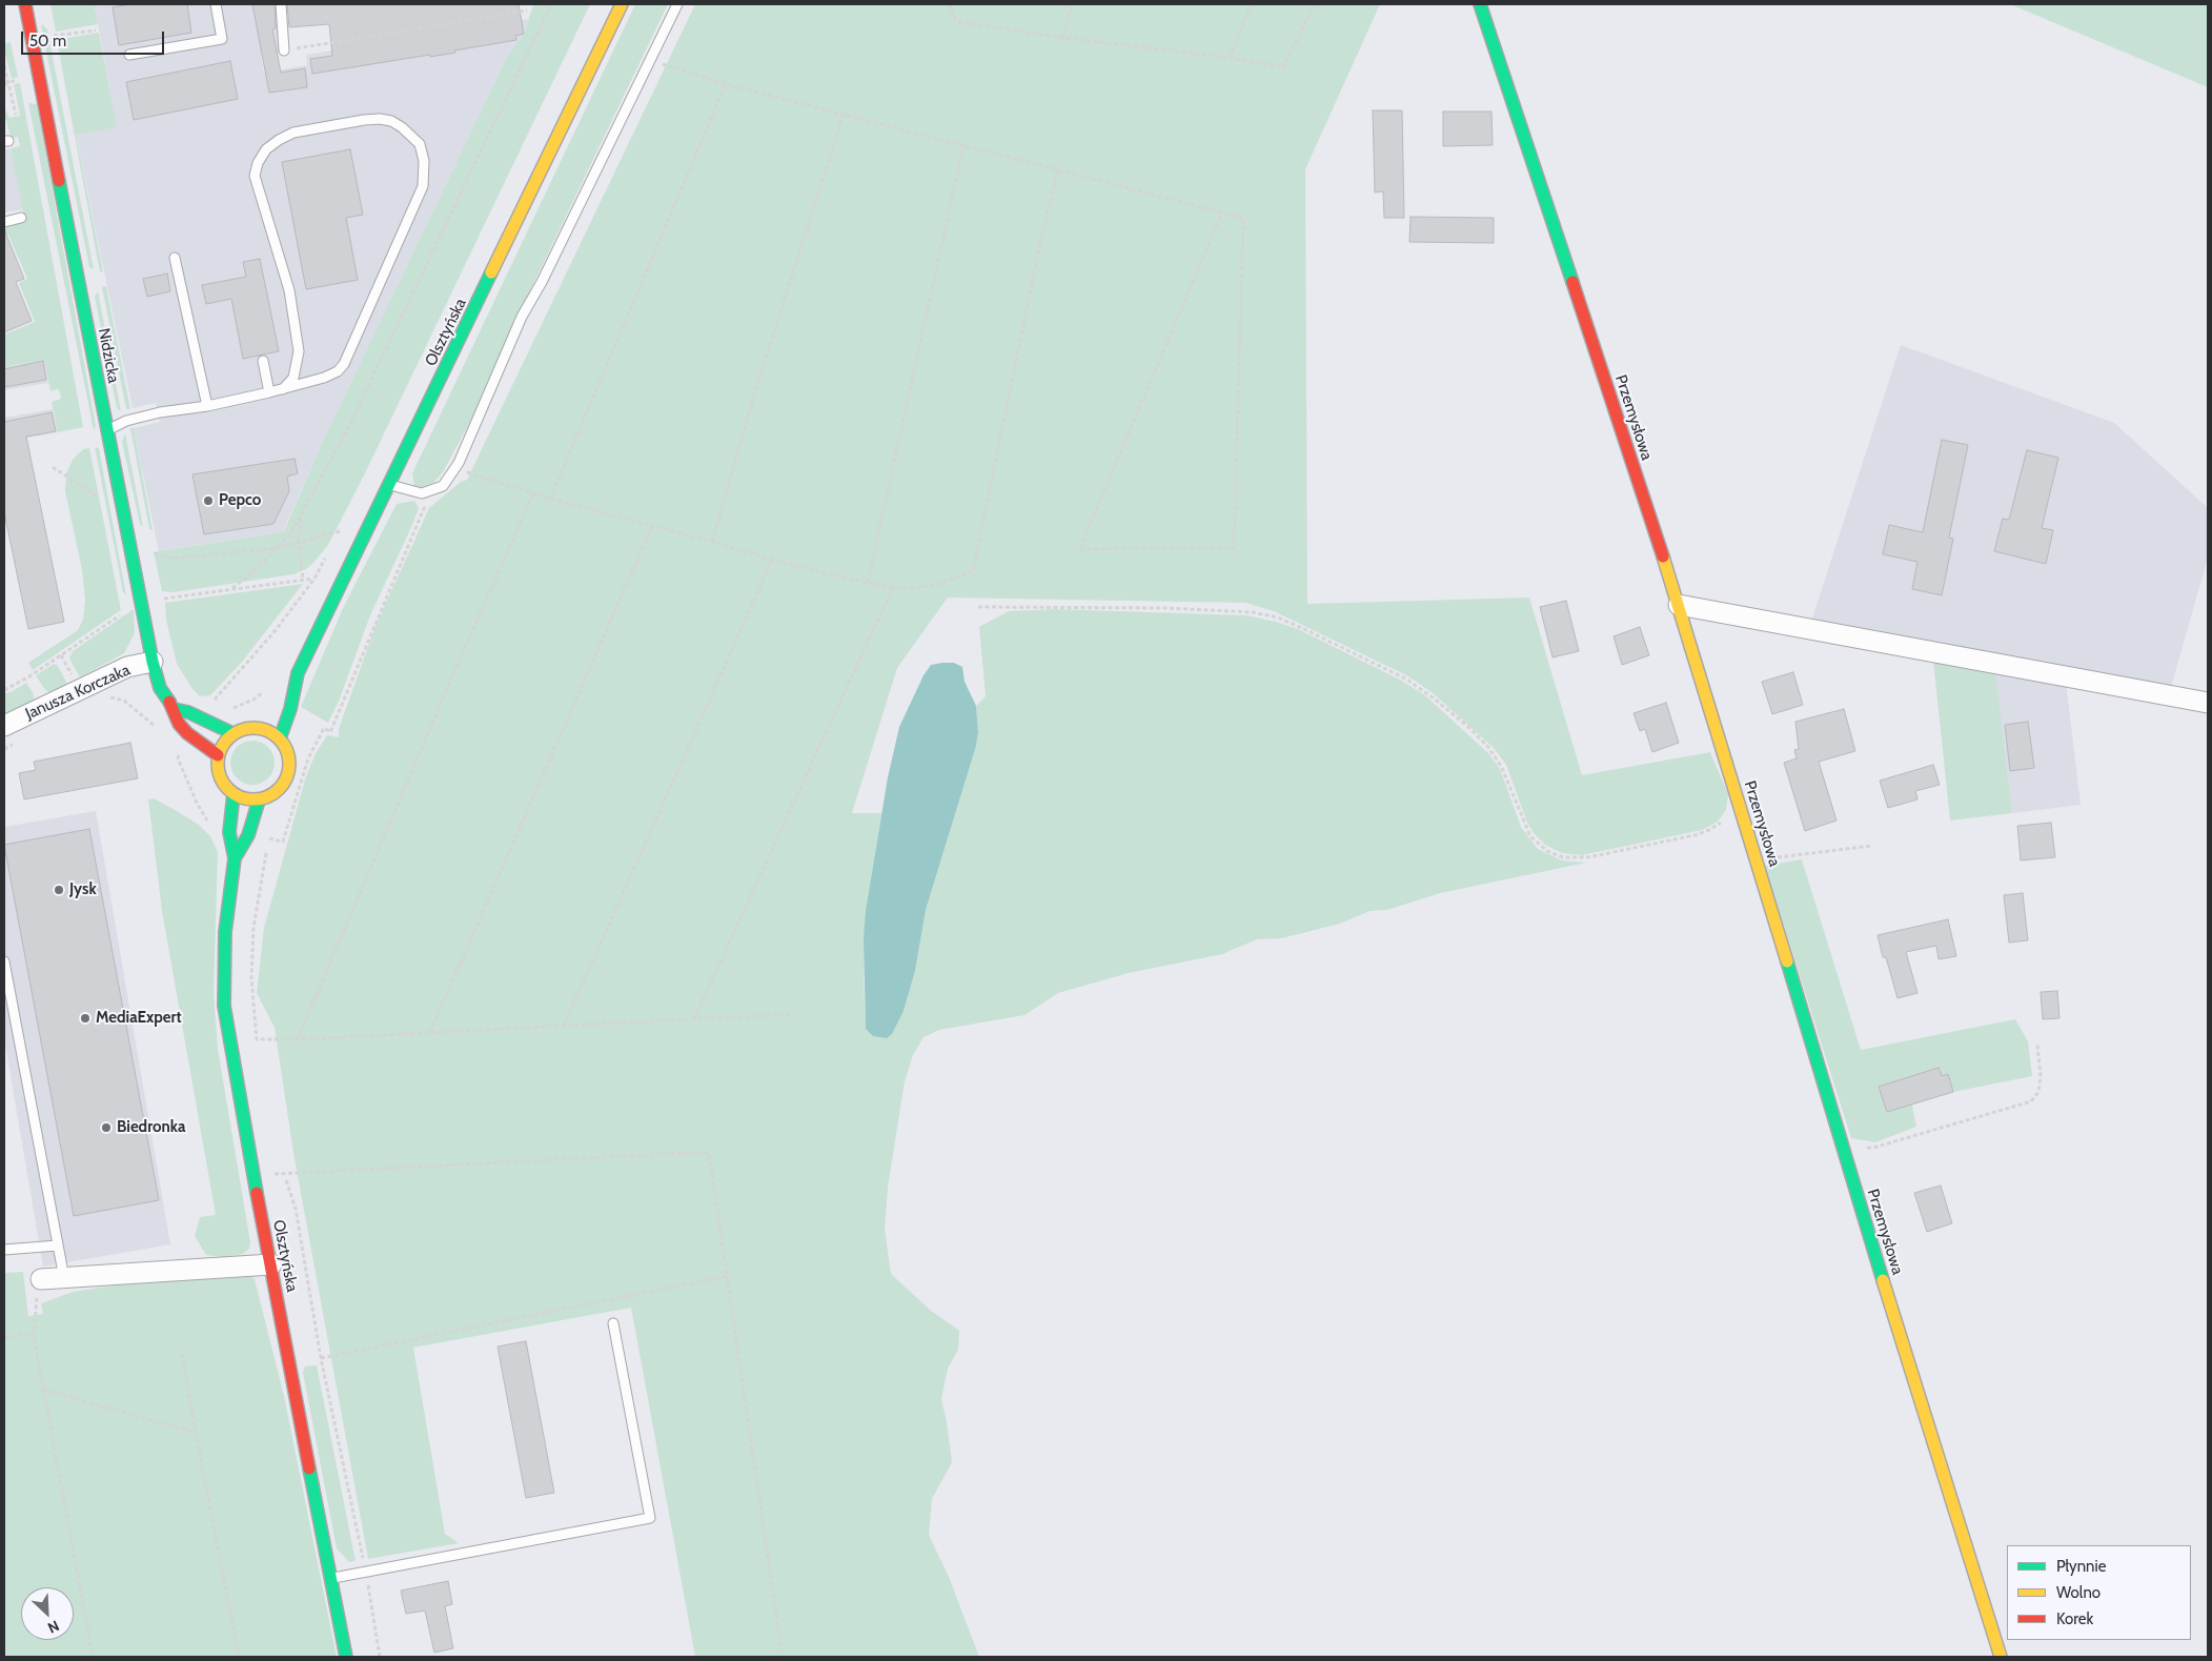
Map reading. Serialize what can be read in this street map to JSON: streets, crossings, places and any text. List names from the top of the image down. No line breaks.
{"streets":{"street":["Olsztyńska","Nidzicka","Przemysłowa","Janusza Korczaka"]},"crossings":[["Olsztyńska","Nidzicka"],["Nidzicka","Janusza Korczaka"]],"places":["Pepco","Jysk","MediaExpert","Biedronka"],"legend":["Płynnie","Wolno","Korek"],"scale_bar":"50 m","north":"bottom right"}
